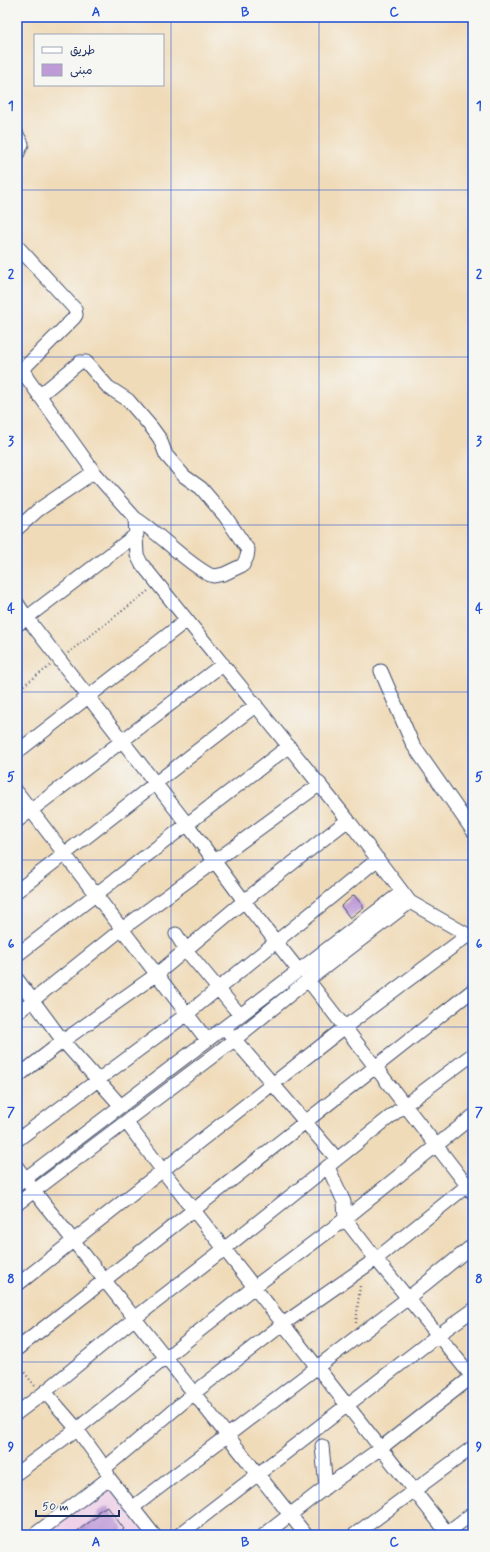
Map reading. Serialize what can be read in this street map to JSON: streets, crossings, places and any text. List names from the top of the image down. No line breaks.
{"legend":["طريق","مبنى"],"scale_bar":"50 m","grid":{"columns":["A","B","C"],"rows":["1","2","3","4","5","6","7","8","9"]}}
